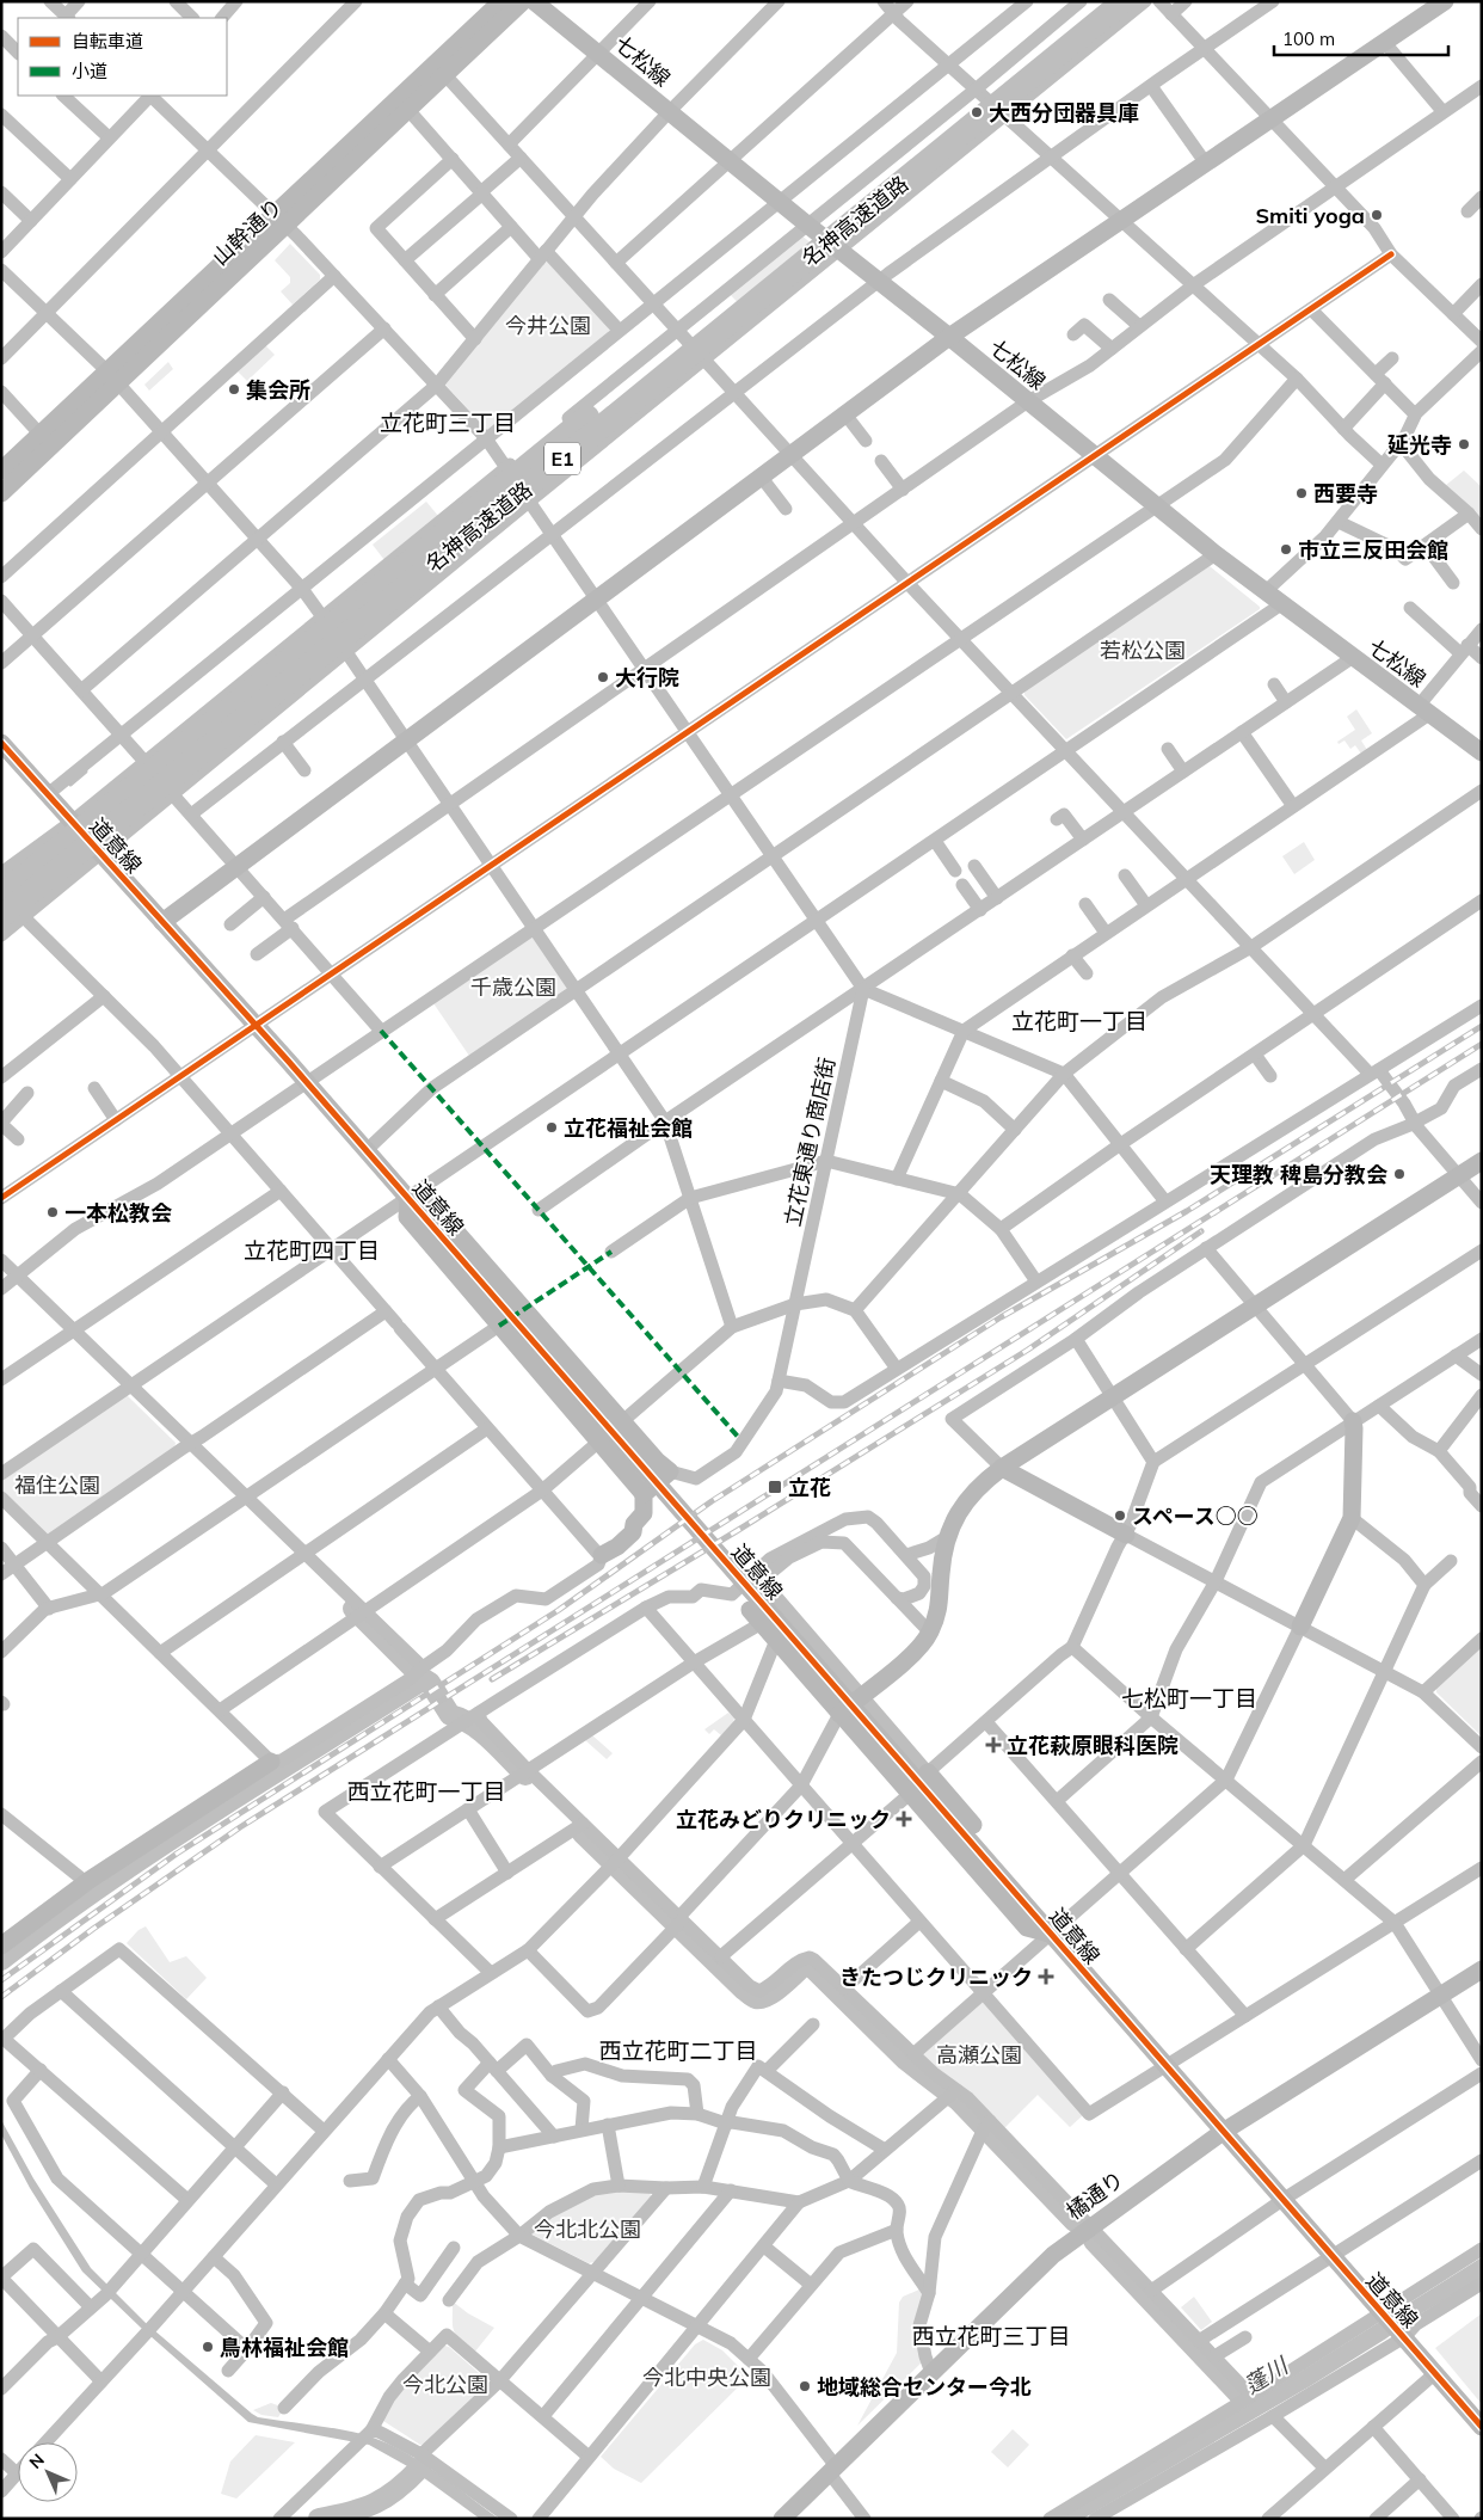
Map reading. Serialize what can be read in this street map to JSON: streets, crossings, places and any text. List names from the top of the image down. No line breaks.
{"streets":{"highway":["名神高速道路","E1"],"street":["七松線","山幹通り","道意線","立花東通り商店街","橘通り"]},"crossings":[["道意線","橘通り"]],"districts":["立花町三丁目","立花町一丁目","立花町四丁目","七松町一丁目","西立花町一丁目","西立花町二丁目","西立花町三丁目"],"water":["蓬川"],"parks":["今井公園","若松公園","千歳公園","福住公園","高瀬公園","今北北公園","今北中央公園","今北公園"],"places":{"other":["大西分団器具庫","Smiti yoga","集会所","延光寺","西要寺","市立三反田会館","大行院","立花福祉会館","天理教 稗島分教会","一本松教会","スペース○○","鳥林福祉会館","地域総合センター今北"],"transit":["立花"],"health":["立花萩原眼科医院","立花みどりクリニック","きたつじクリニック"]},"legend":["自転車道","小道"],"scale_bar":"100 m","north":"top left"}
